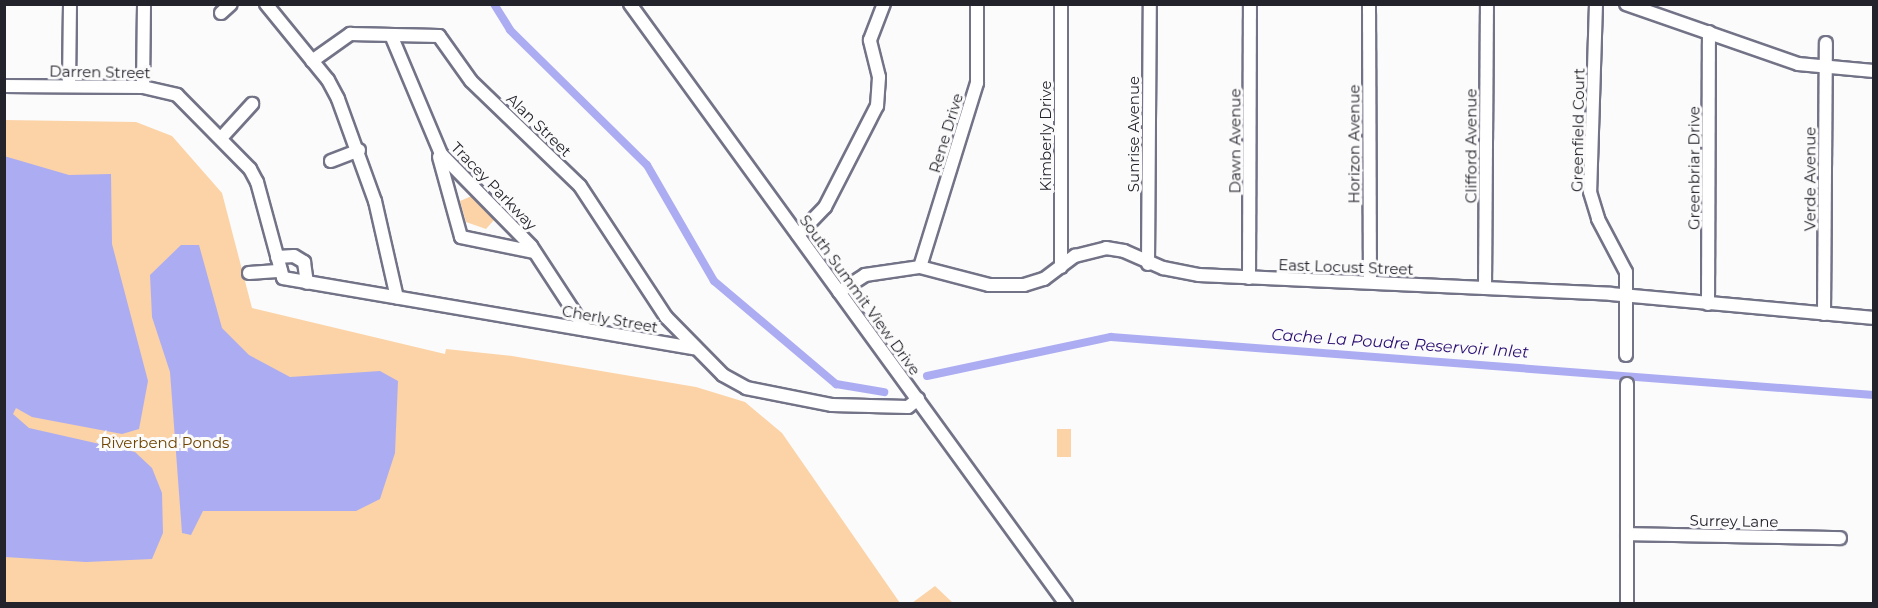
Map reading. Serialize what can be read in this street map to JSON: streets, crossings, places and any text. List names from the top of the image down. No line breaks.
{"streets":{"street":["Darren Street","Alan Street","Greenfield Court","Rene Drive","Sunrise Avenue","Kimberly Drive","Dawn Avenue","Horizon Avenue","Clifford Avenue","Greenbriar Drive","Verde Avenue","Tracey Parkway","East Locust Street","South Summit View Drive","Cherly Street","Surrey Lane"]},"crossings":[["Darren Street","Cherly Street"],["Alan Street","Tracey Parkway"],["Alan Street","Cherly Street"],["Greenfield Court","East Locust Street"],["Rene Drive","East Locust Street"],["Sunrise Avenue","East Locust Street"],["Kimberly Drive","East Locust Street"],["Dawn Avenue","East Locust Street"],["Horizon Avenue","East Locust Street"],["Clifford Avenue","East Locust Street"],["Greenbriar Drive","East Locust Street"],["Verde Avenue","East Locust Street"],["Tracey Parkway","Cherly Street"],["East Locust Street","South Summit View Drive"]],"water":["Cache La Poudre Reservoir Inlet"],"parks":["Riverbend Ponds"]}
